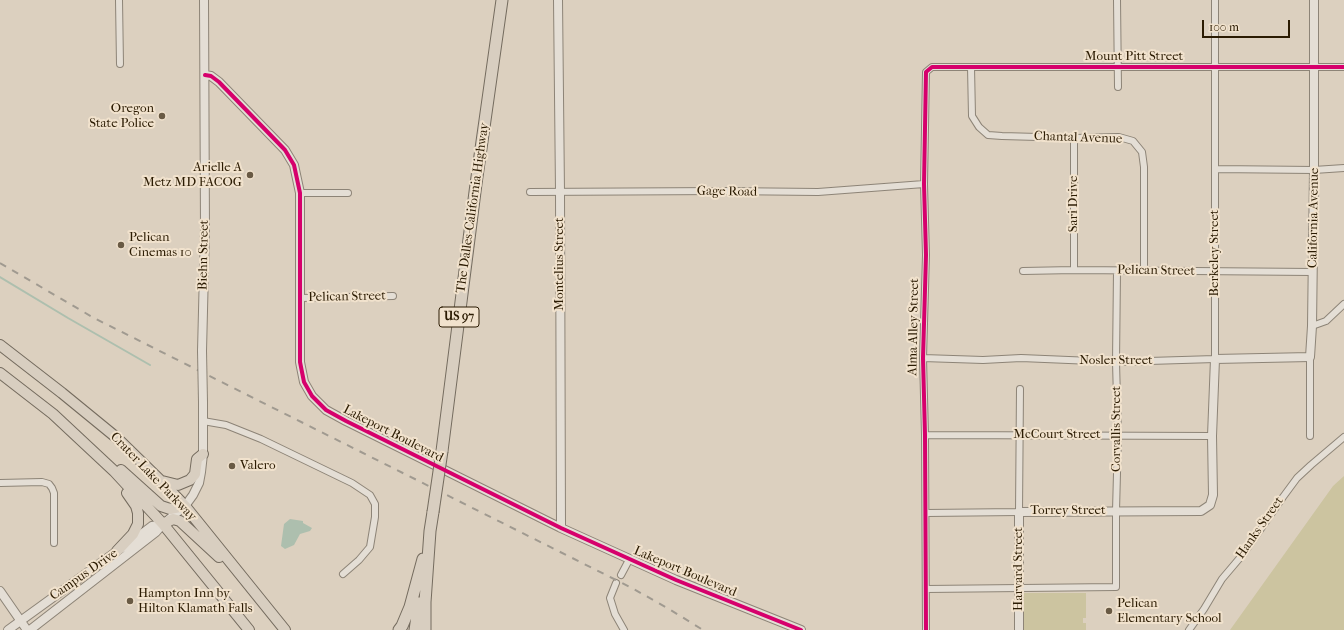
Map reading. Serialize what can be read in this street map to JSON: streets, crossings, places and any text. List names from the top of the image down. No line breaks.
{"streets":{"highway":["The Dalles-California Highway","US 97"],"main road":["Crater Lake Parkway"],"street":["Mount Pitt Street","Chantal Avenue","Gage Road","Sari Drive","California Avenue","Berkeley Street","Biehn Street","Montelius Street","Pelican Street","Alma Alley Street","Nosler Street","Corvallis Street","Lakeport Boulevard","McCourt Street","Torrey Street","Hanks Street","Harvard Street","Campus Drive"]},"crossings":[["Mount Pitt Street","Chantal Avenue"],["Mount Pitt Street","California Avenue"],["Mount Pitt Street","Berkeley Street"],["Mount Pitt Street","Alma Alley Street"],["Chantal Avenue","Sari Drive"],["Chantal Avenue","Pelican Street"],["Gage Road","Montelius Street"],["Gage Road","Alma Alley Street"],["Sari Drive","Pelican Street"],["The Dalles-California Highway","US 97"],["California Avenue","Pelican Street"],["California Avenue","Nosler Street"],["Berkeley Street","Pelican Street"],["Berkeley Street","Nosler Street"],["Berkeley Street","McCourt Street"],["Berkeley Street","Torrey Street"],["Biehn Street","Lakeport Boulevard"],["Biehn Street","Crater Lake Parkway"],["Biehn Street","Campus Drive"],["Montelius Street","Lakeport Boulevard"],["Pelican Street","Corvallis Street"],["Pelican Street","Lakeport Boulevard"],["Alma Alley Street","Nosler Street"],["Alma Alley Street","McCourt Street"],["Alma Alley Street","Torrey Street"],["Nosler Street","Corvallis Street"],["Corvallis Street","McCourt Street"],["Corvallis Street","Torrey Street"],["Corvallis Street","Harvard Street"],["McCourt Street","Harvard Street"],["Crater Lake Parkway","Campus Drive"],["Torrey Street","Harvard Street"]],"places":["Oregon State Police","Arielle A Metz MD FACOG","Pelican Cinemas 10","Valero","Hampton Inn by Hilton Klamath Falls","Pelican Elementary School"],"scale_bar":"100 m"}
